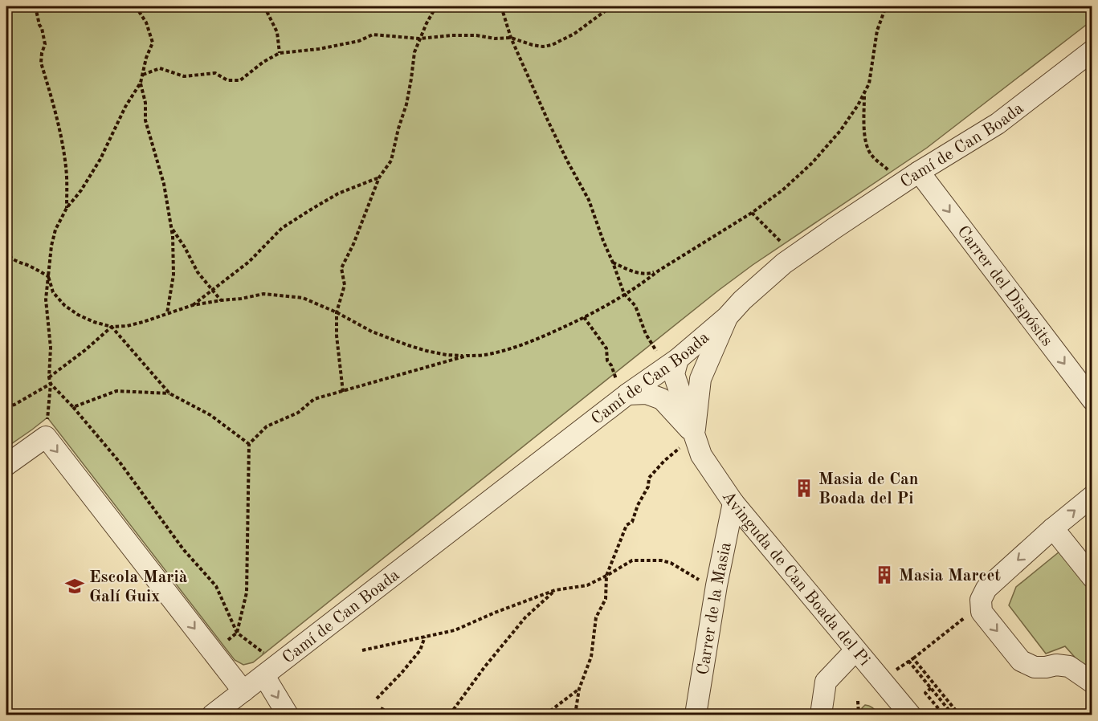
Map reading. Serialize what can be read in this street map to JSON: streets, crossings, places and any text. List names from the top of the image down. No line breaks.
{"streets":{"street":["Camí de Can Boada","Carrer del Dispósits","Avinguda de Can Boada del Pi","Carrer de la Masia"]},"crossings":[["Camí de Can Boada","Carrer del Dispósits"],["Camí de Can Boada","Avinguda de Can Boada del Pi"],["Avinguda de Can Boada del Pi","Carrer de la Masia"]],"one_way":["Carrer del Dispósits"],"places":{"building":["Masia de Can Boada del Pi","Masia Marcet"],"school or university":["Escola Marià Galí Guix"]}}
